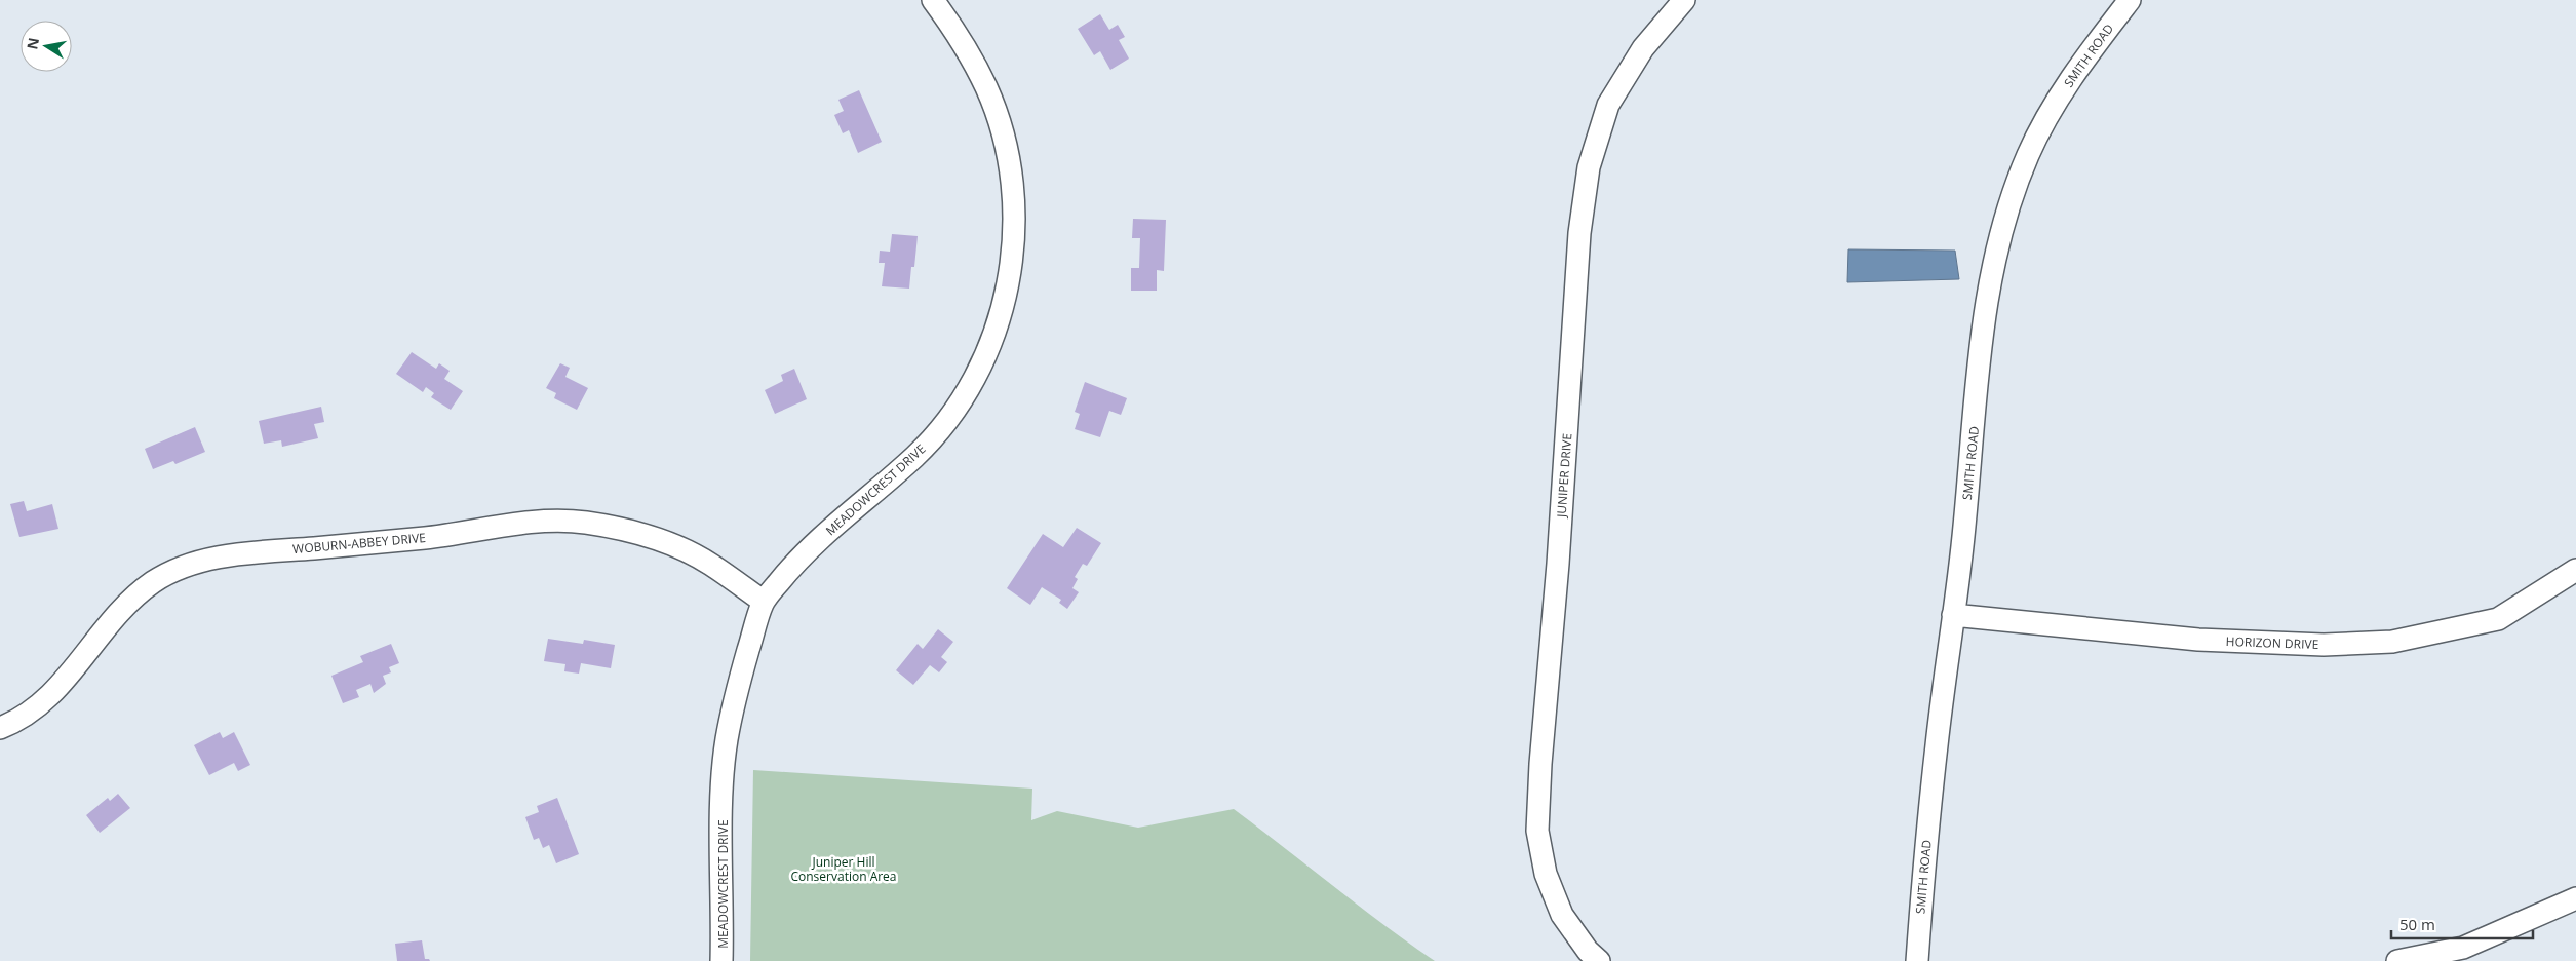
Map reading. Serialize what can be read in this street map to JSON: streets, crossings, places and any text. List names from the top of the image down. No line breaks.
{"streets":{"street":["SMITH ROAD","JUNIPER DRIVE","MEADOWCREST DRIVE","WOBURN-ABBEY DRIVE","HORIZON DRIVE"]},"crossings":[["SMITH ROAD","HORIZON DRIVE"],["MEADOWCREST DRIVE","WOBURN-ABBEY DRIVE"]],"parks":["Juniper Hill Conservation Area"],"scale_bar":"50 m","north":"left"}
